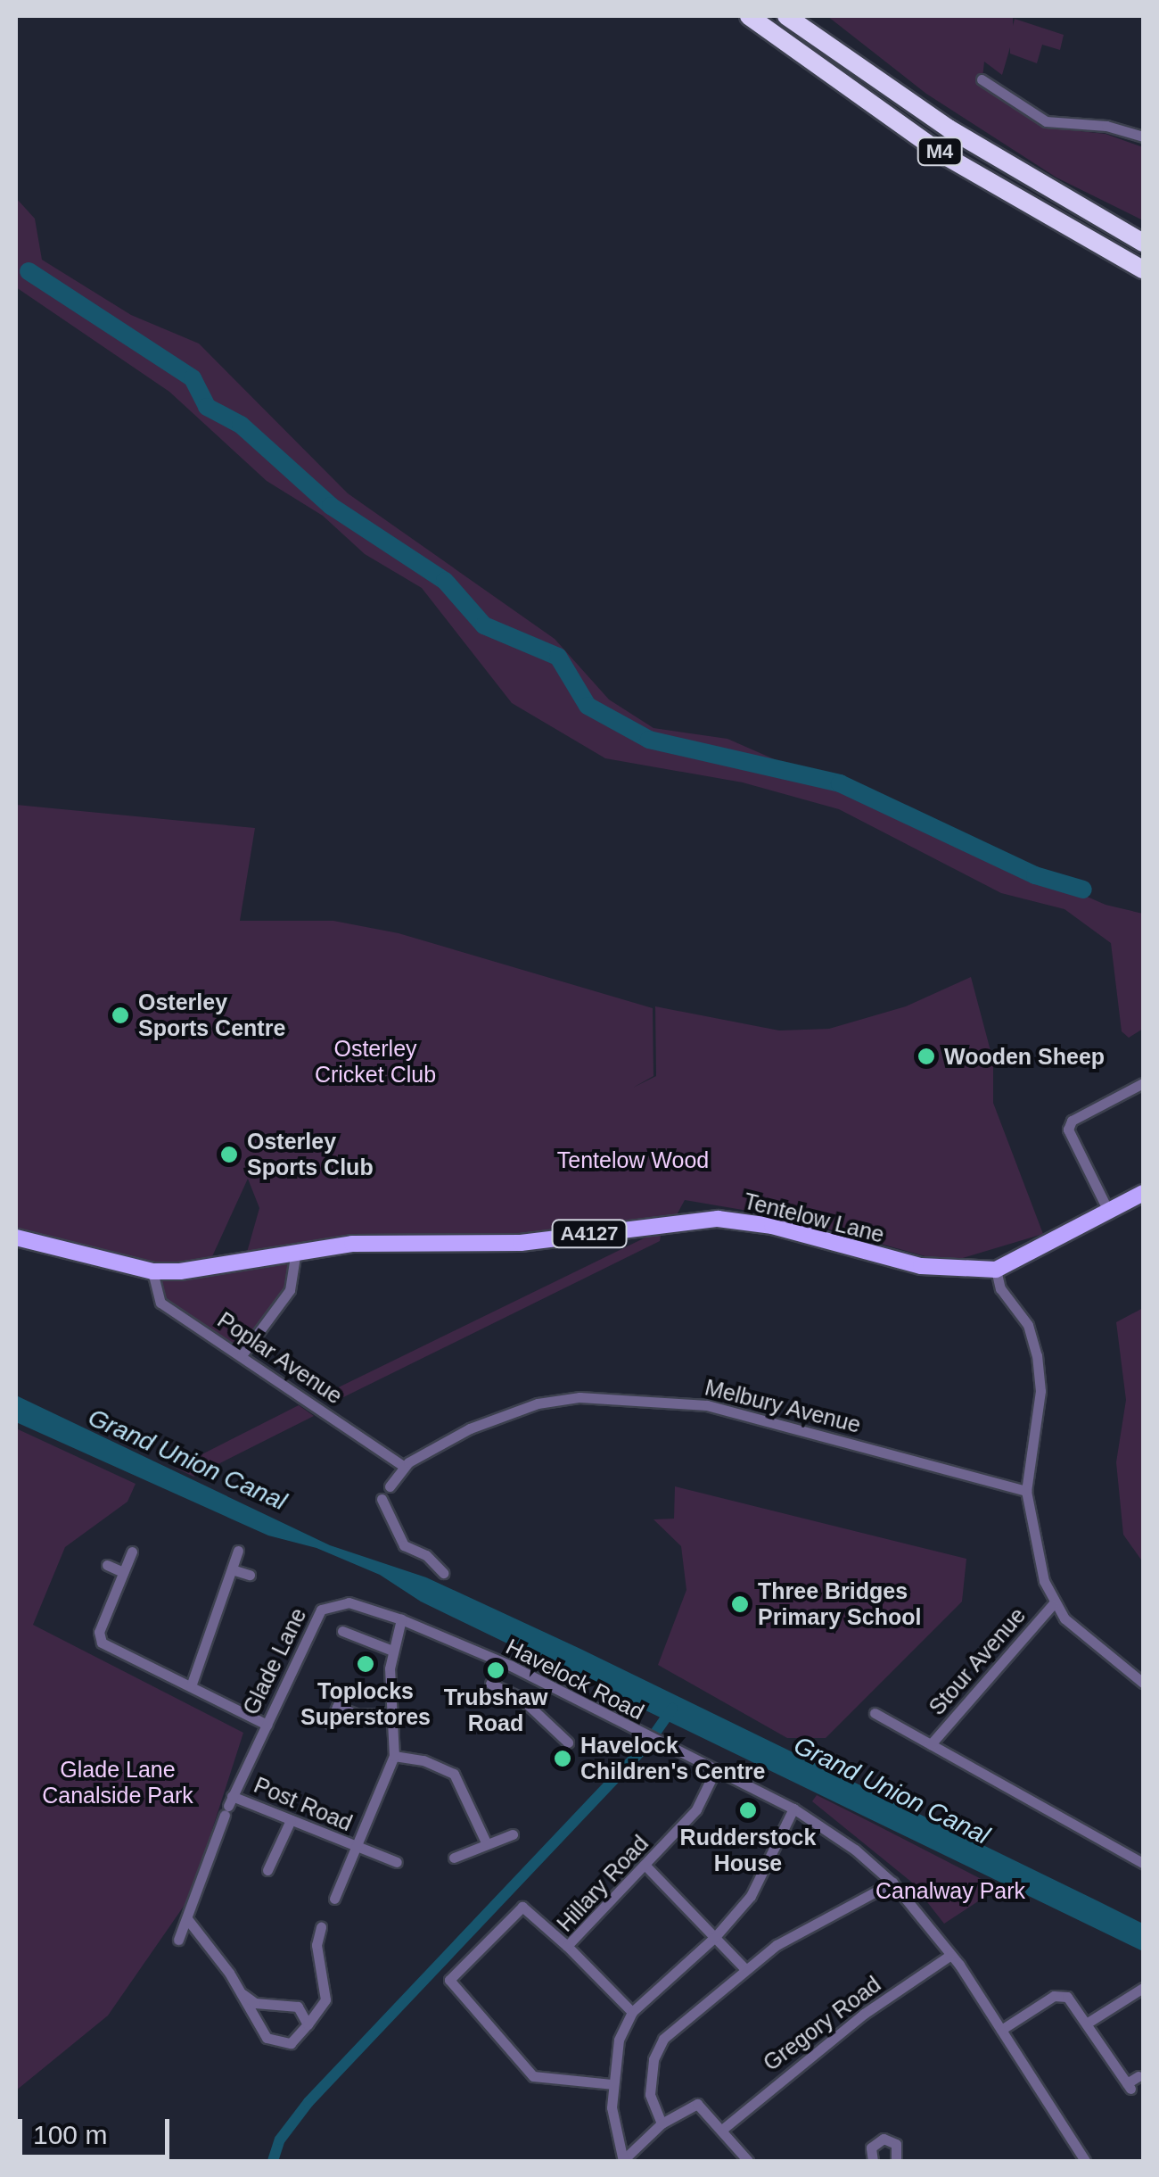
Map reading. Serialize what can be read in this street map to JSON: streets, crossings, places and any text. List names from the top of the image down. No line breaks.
{"streets":{"highway":["M4"],"main road":["Tentelow Lane","A4127"],"street":["Poplar Avenue","Melbury Avenue","Glade Lane","Stour Avenue","Havelock Road","Post Road","Hillary Road","Gregory Road"]},"crossings":[["Tentelow Lane","Poplar Avenue"],["Poplar Avenue","Melbury Avenue"],["Glade Lane","Havelock Road"],["Glade Lane","Post Road"],["Havelock Road","Hillary Road"],["Havelock Road","Gregory Road"]],"water":["Grand Union Canal"],"parks":["Osterley Cricket Club","Tentelow Wood","Glade Lane Canalside Park","Canalway Park"],"places":["Osterley Sports Centre","Wooden Sheep","Osterley Sports Club","Three Bridges Primary School","Toplocks Superstores","Trubshaw Road","Havelock Children's Centre","Rudderstock House"],"scale_bar":"100 m"}
